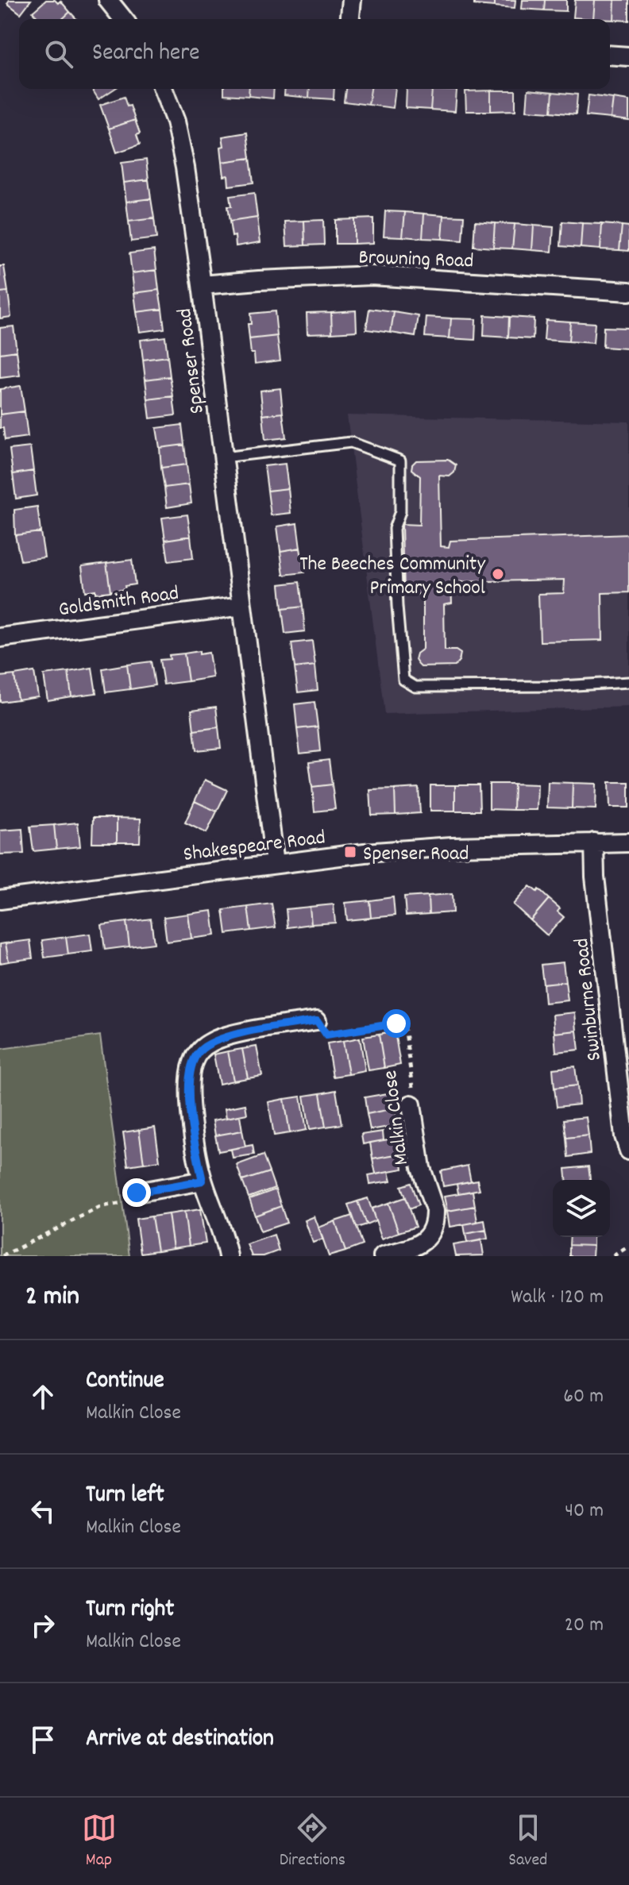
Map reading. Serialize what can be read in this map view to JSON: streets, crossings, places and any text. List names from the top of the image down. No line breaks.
{"streets":{"street":["Browning Road","Spenser Road","Goldsmith Road","Shakespeare Road","Swinburne Road","Malkin Close"]},"crossings":[["Browning Road","Spenser Road"],["Spenser Road","Goldsmith Road"],["Spenser Road","Shakespeare Road"],["Shakespeare Road","Swinburne Road"]],"places":{"other":["The Beeches Community Primary School"],"transit":["Spenser Road"]},"page":{"search":"Search here","heading":["2 min","Walk · 120 m"],"list":[["Continue","Malkin Close","60 m"],["Turn left","Malkin Close","40 m"],["Turn right","Malkin Close","20 m"],"Arrive at destination"],"nav":["Map","Directions","Saved"]}}
